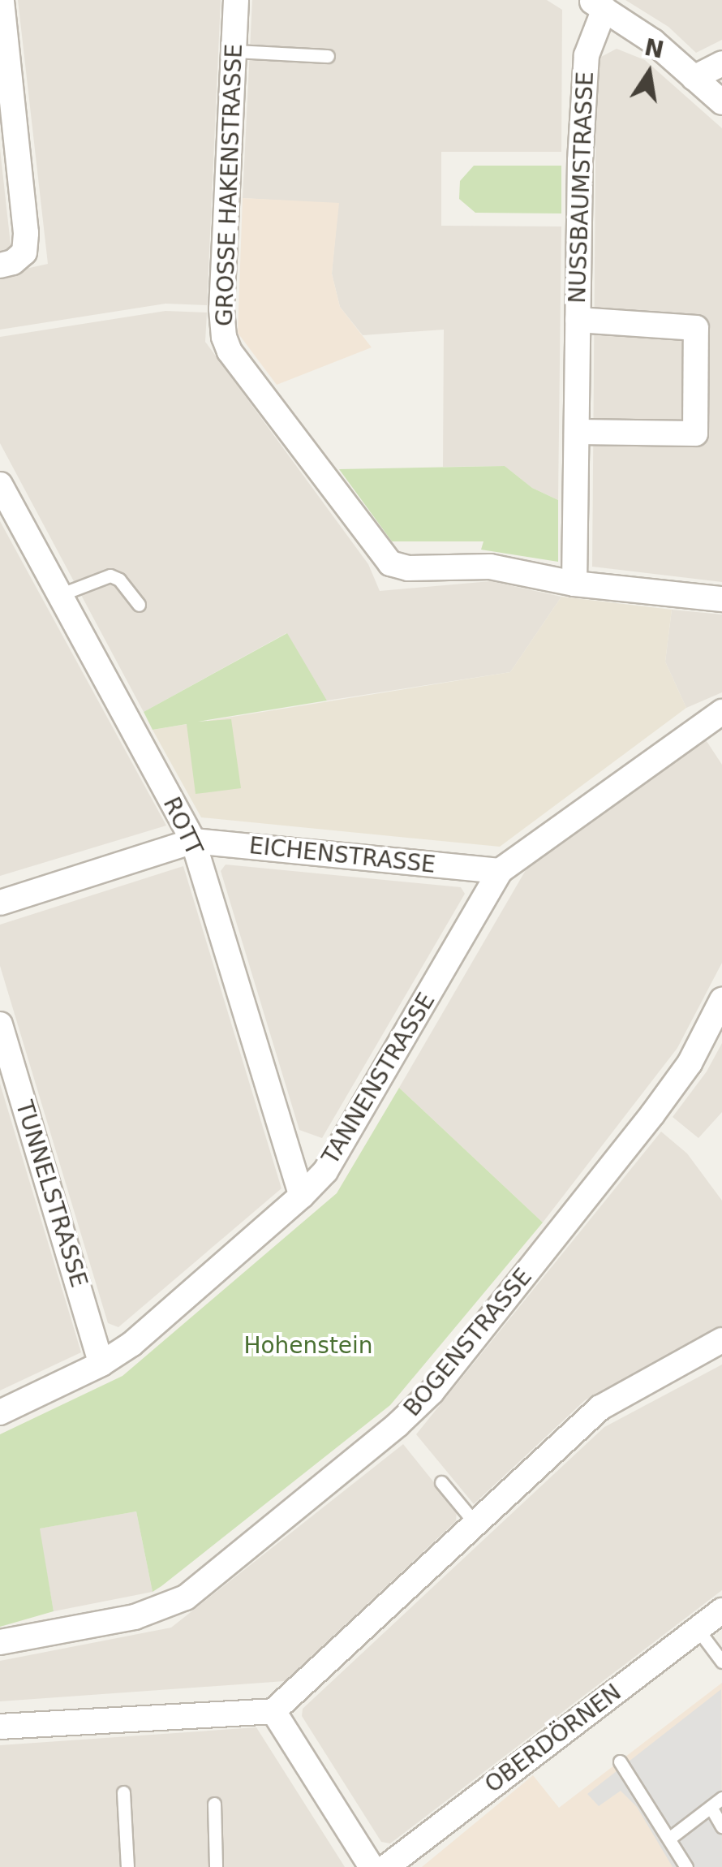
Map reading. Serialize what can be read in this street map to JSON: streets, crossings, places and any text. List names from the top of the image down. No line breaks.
{"streets":{"street":["GROSSE HAKENSTRASSE","NUSSBAUMSTRASSE","ROTT","EICHENSTRASSE","TANNENSTRASSE","TUNNELSTRASSE","BOGENSTRASSE","OBERDÖRNEN"]},"crossings":[["GROSSE HAKENSTRASSE","NUSSBAUMSTRASSE"],["ROTT","EICHENSTRASSE"],["ROTT","TANNENSTRASSE"],["EICHENSTRASSE","TANNENSTRASSE"],["TANNENSTRASSE","TUNNELSTRASSE"]],"parks":["Hohenstein"],"north":"top"}
